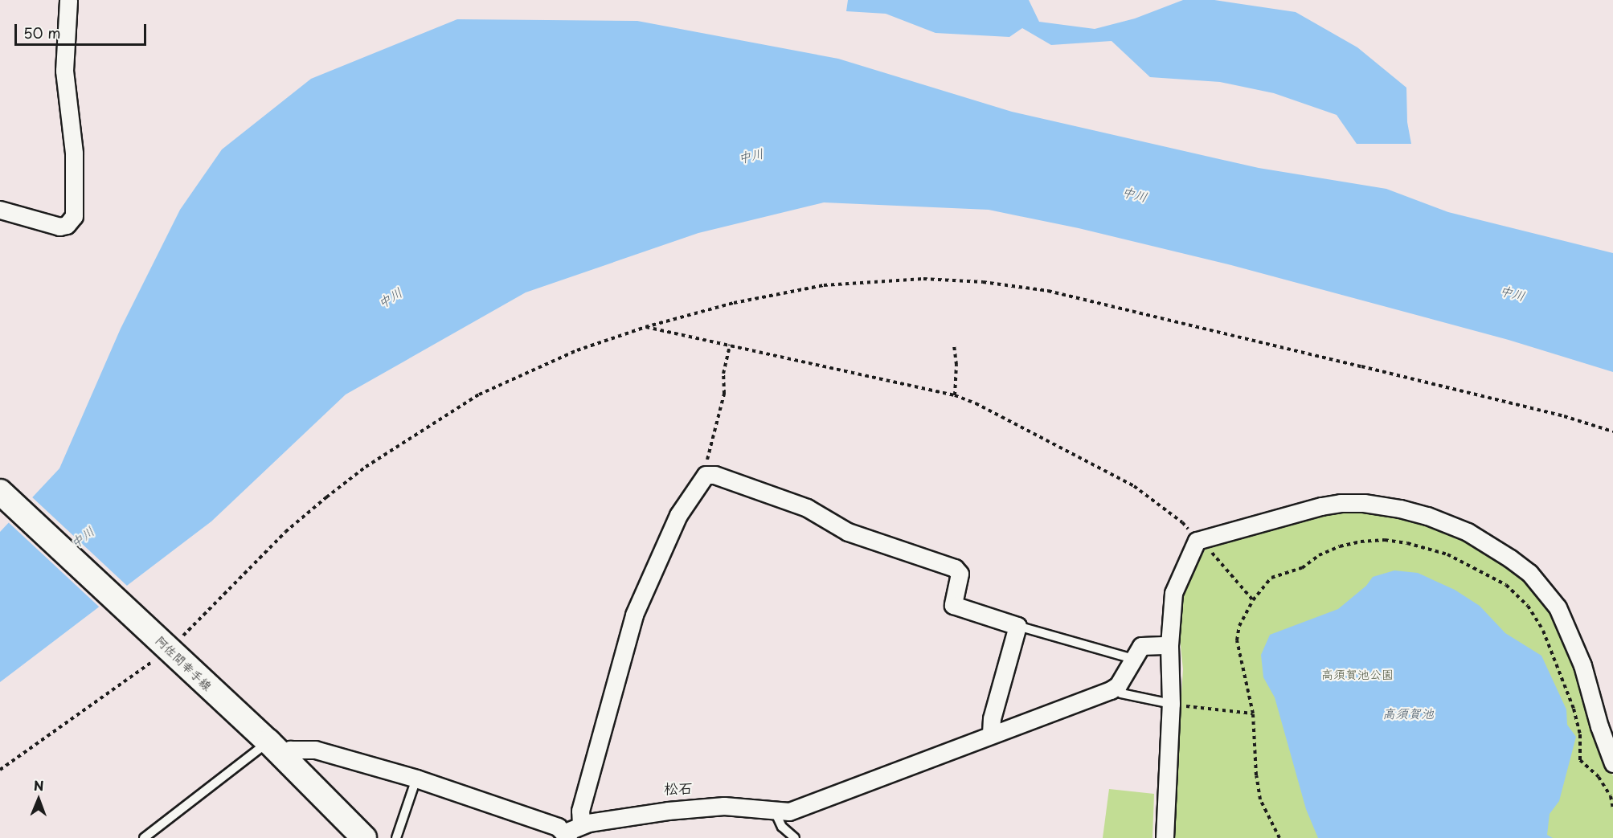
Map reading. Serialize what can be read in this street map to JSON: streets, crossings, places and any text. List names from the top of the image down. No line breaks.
{"streets":{"main road":["阿佐間幸手線"]},"districts":["松石"],"water":["中川","高須賀池"],"parks":["高須賀池公園"],"scale_bar":"50 m","north":"top"}
